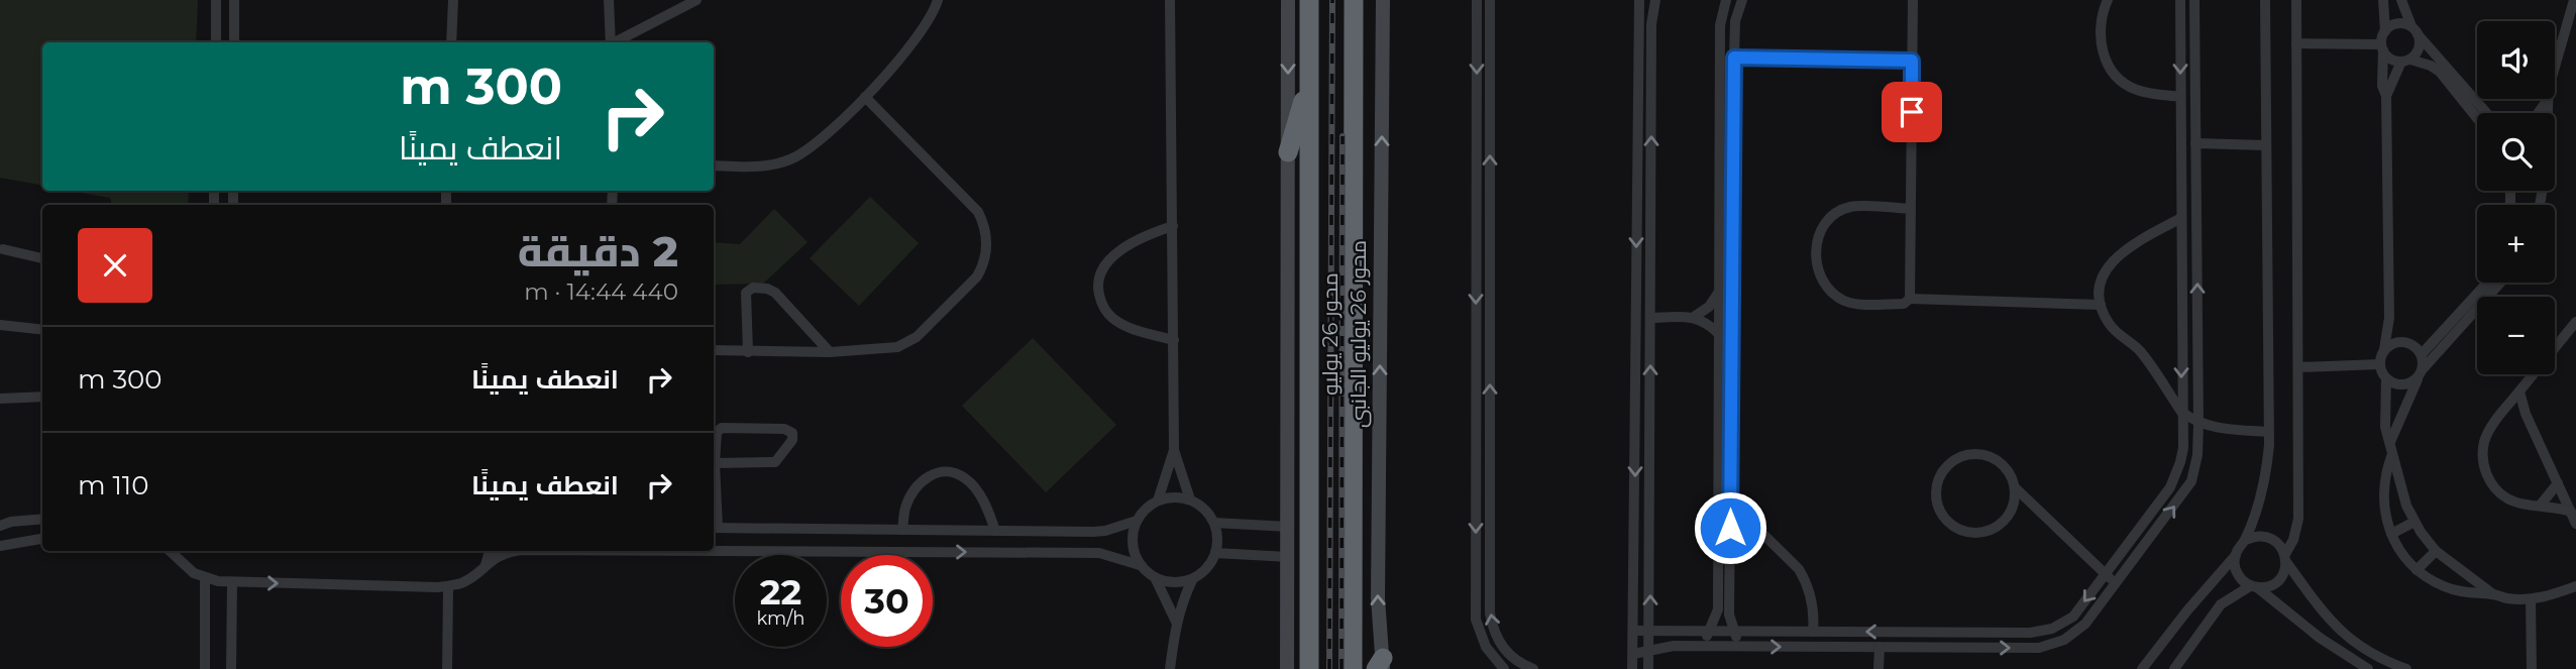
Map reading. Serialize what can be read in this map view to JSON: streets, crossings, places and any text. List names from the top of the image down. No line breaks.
{"streets":{"highway":["محور 26 يوليو"],"main road":["محور 26 يوليو الجانبى"]},"page":{"map_buttons":["+","−"],"turn":["300 m","انعطف يمينًا"],"heading":["2 دقيقة","440 m · 14:44"],"list":[{"name":"انعطف يمينًا","value":"300 m"},{"name":"انعطف يمينًا","value":"110 m"}],"speed":"22 km/h","limit":"30"}}
